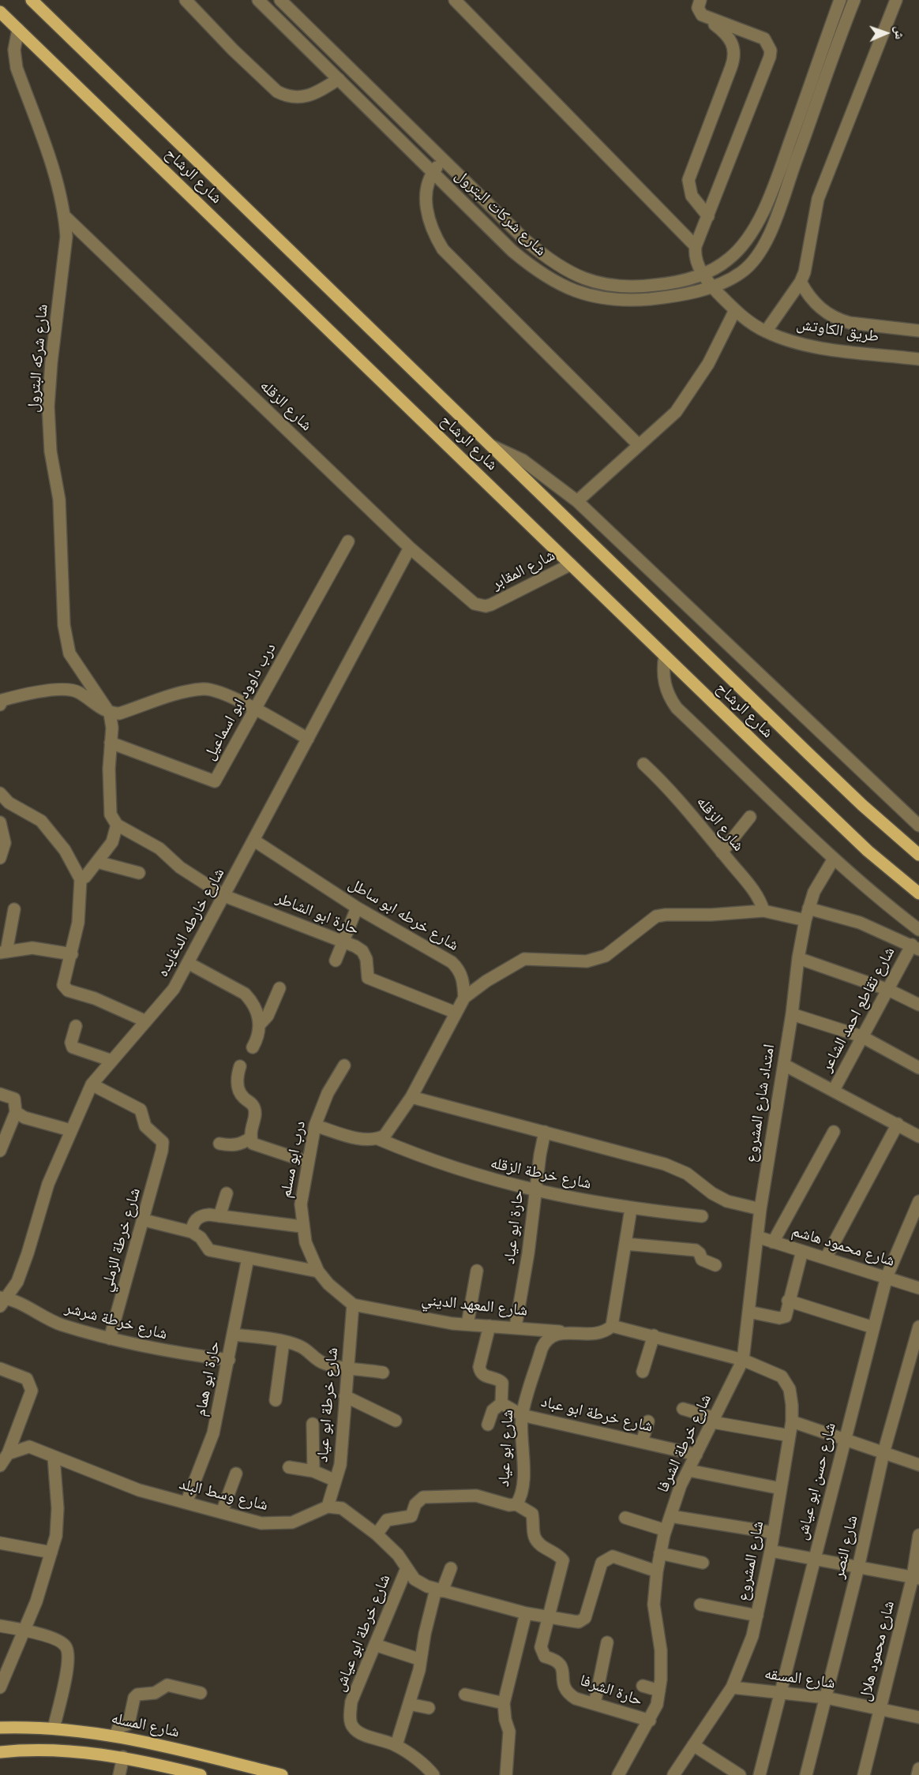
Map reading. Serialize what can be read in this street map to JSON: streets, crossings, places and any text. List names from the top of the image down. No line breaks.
{"streets":{"main road":["شارع الرشاح","شارع المسله"],"street":["شارع شركات البترول","طريق الكاوتش","شارع شركه البترول","شارع الزقله","شارع المقابر","درب داوود ابو اسماعيل","حارة ابو الشاطر","شارع خرطه ابو ساطل","شارع خارطه الدغايده","شارع تقاطع احمد الشاعر","امتداد شارع المشروع","درب ابو مسلم","شارع خرطة الزقله","حارة ابو عياد","شارع خرطة الزملي","شارع محمود هاشم","شارع المعهد الديني","شارع خرطة شرشر","حارة ابو همام","شارع خرطة ابو عياد","شارع خرطة ابو عباد","شارع خرطة الشرفا","شارع ابو عياد","شارع حسن ابو عياش","شارع وسط البلد","شارع النصر","شارع المشروع","شارع خرطة ابو عياش","شارع محمود هلال","شارع المسقه","حارة الشرفا"]},"crossings":[["شارع الرشاح","شارع شركه البترول"],["شارع الرشاح","شارع المقابر"],["شارع شركات البترول","طريق الكاوتش"],["شارع شركه البترول","شارع الزقله"],["شارع الزقله","شارع المقابر"],["شارع الزقله","شارع خارطه الدغايده"],["حارة ابو الشاطر","شارع خارطه الدغايده"],["شارع خرطه ابو ساطل","شارع خارطه الدغايده"],["شارع خارطه الدغايده","شارع خرطة الزملي"],["شارع خارطه الدغايده","شارع خرطة شرشر"],["امتداد شارع المشروع","شارع محمود هاشم"],["امتداد شارع المشروع","شارع خرطة الشرفا"],["امتداد شارع المشروع","شارع المشروع"],["درب ابو مسلم","شارع المعهد الديني"],["درب ابو مسلم","شارع خرطة ابو عياد"],["شارع خرطة الزقله","حارة ابو عياد"],["حارة ابو عياد","شارع المعهد الديني"],["شارع خرطة الزملي","شارع خرطة شرشر"],["شارع محمود هاشم","شارع حسن ابو عياش"],["شارع المعهد الديني","شارع خرطة ابو عياد"],["شارع المعهد الديني","شارع ابو عياد"],["شارع خرطة شرشر","حارة ابو همام"],["حارة ابو همام","شارع وسط البلد"],["شارع خرطة ابو عياد","شارع وسط البلد"],["شارع خرطة ابو عباد","شارع خرطة الشرفا"],["شارع خرطة ابو عباد","شارع ابو عياد"],["شارع خرطة الشرفا","شارع المشروع"],["شارع خرطة الشرفا","حارة الشرفا"],["شارع حسن ابو عياش","شارع المسقه"],["شارع النصر","شارع المسقه"],["شارع المشروع","شارع المسقه"],["شارع محمود هلال","شارع المسقه"]],"north":"right"}
